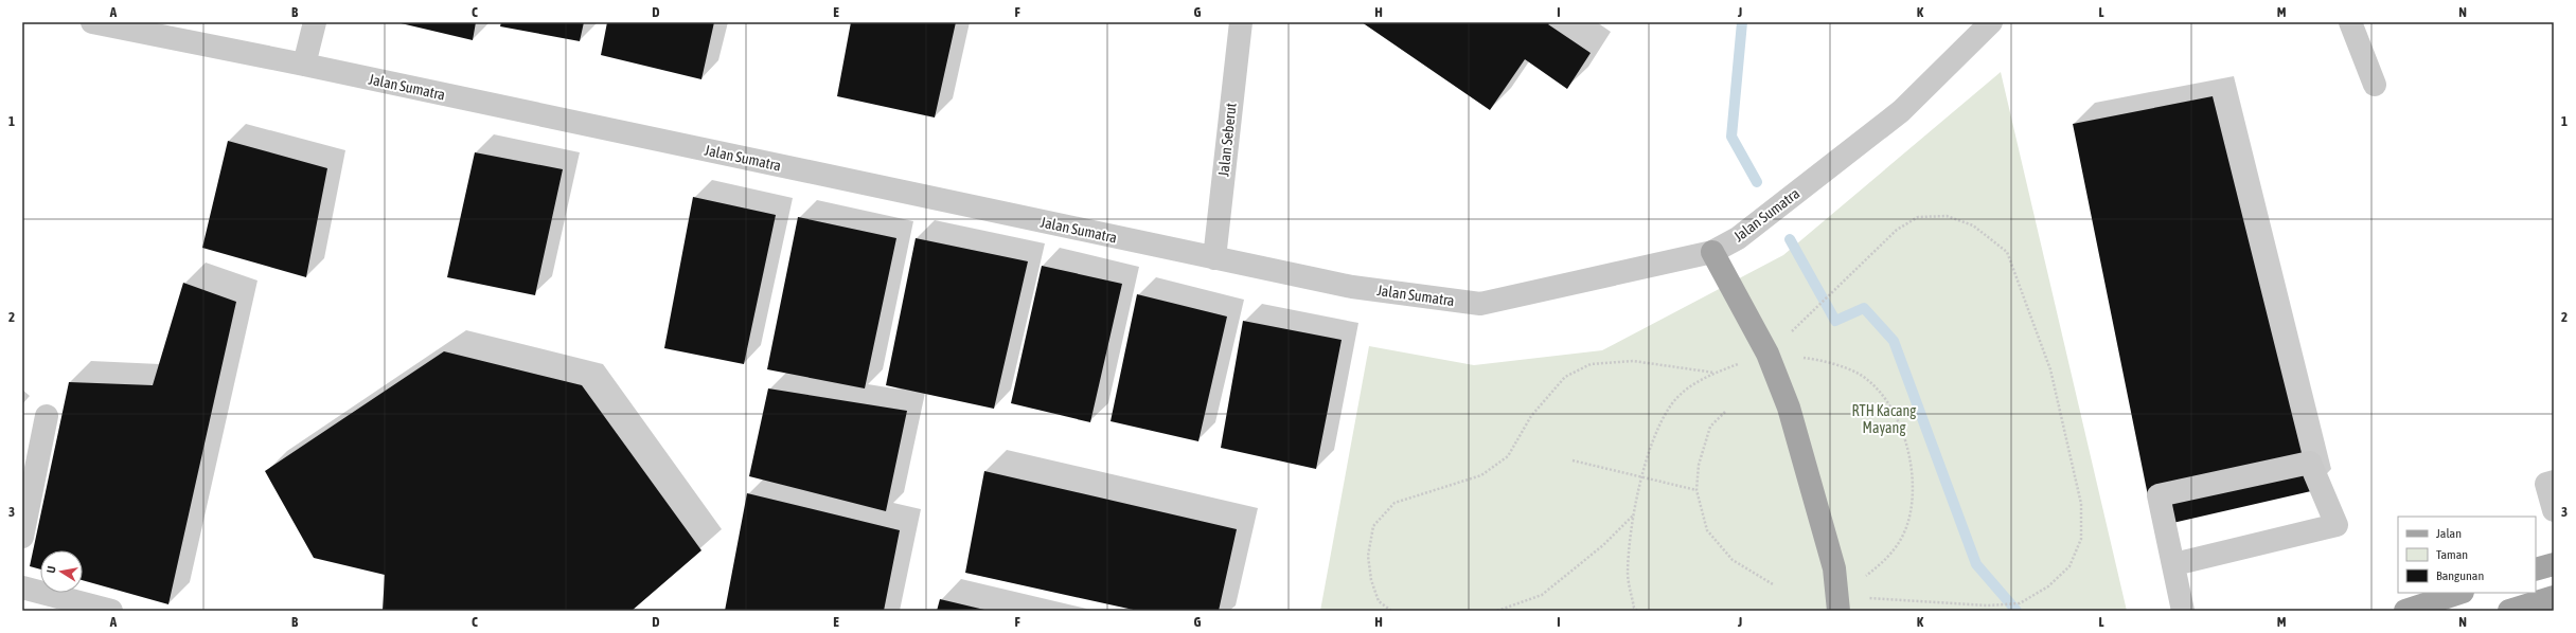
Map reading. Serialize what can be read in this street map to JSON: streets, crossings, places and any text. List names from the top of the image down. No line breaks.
{"streets":{"street":["Jalan Sumatra","Jalan Seberut"]},"crossings":[["Jalan Sumatra","Jalan Seberut"]],"parks":["RTH Kacang Mayang"],"legend":["Jalan","Taman","Bangunan"],"north":"left","grid":{"columns":["A","B","C","D","E","F","G","H","I","J","K","L","M","N"],"rows":["1","2","3"]}}
